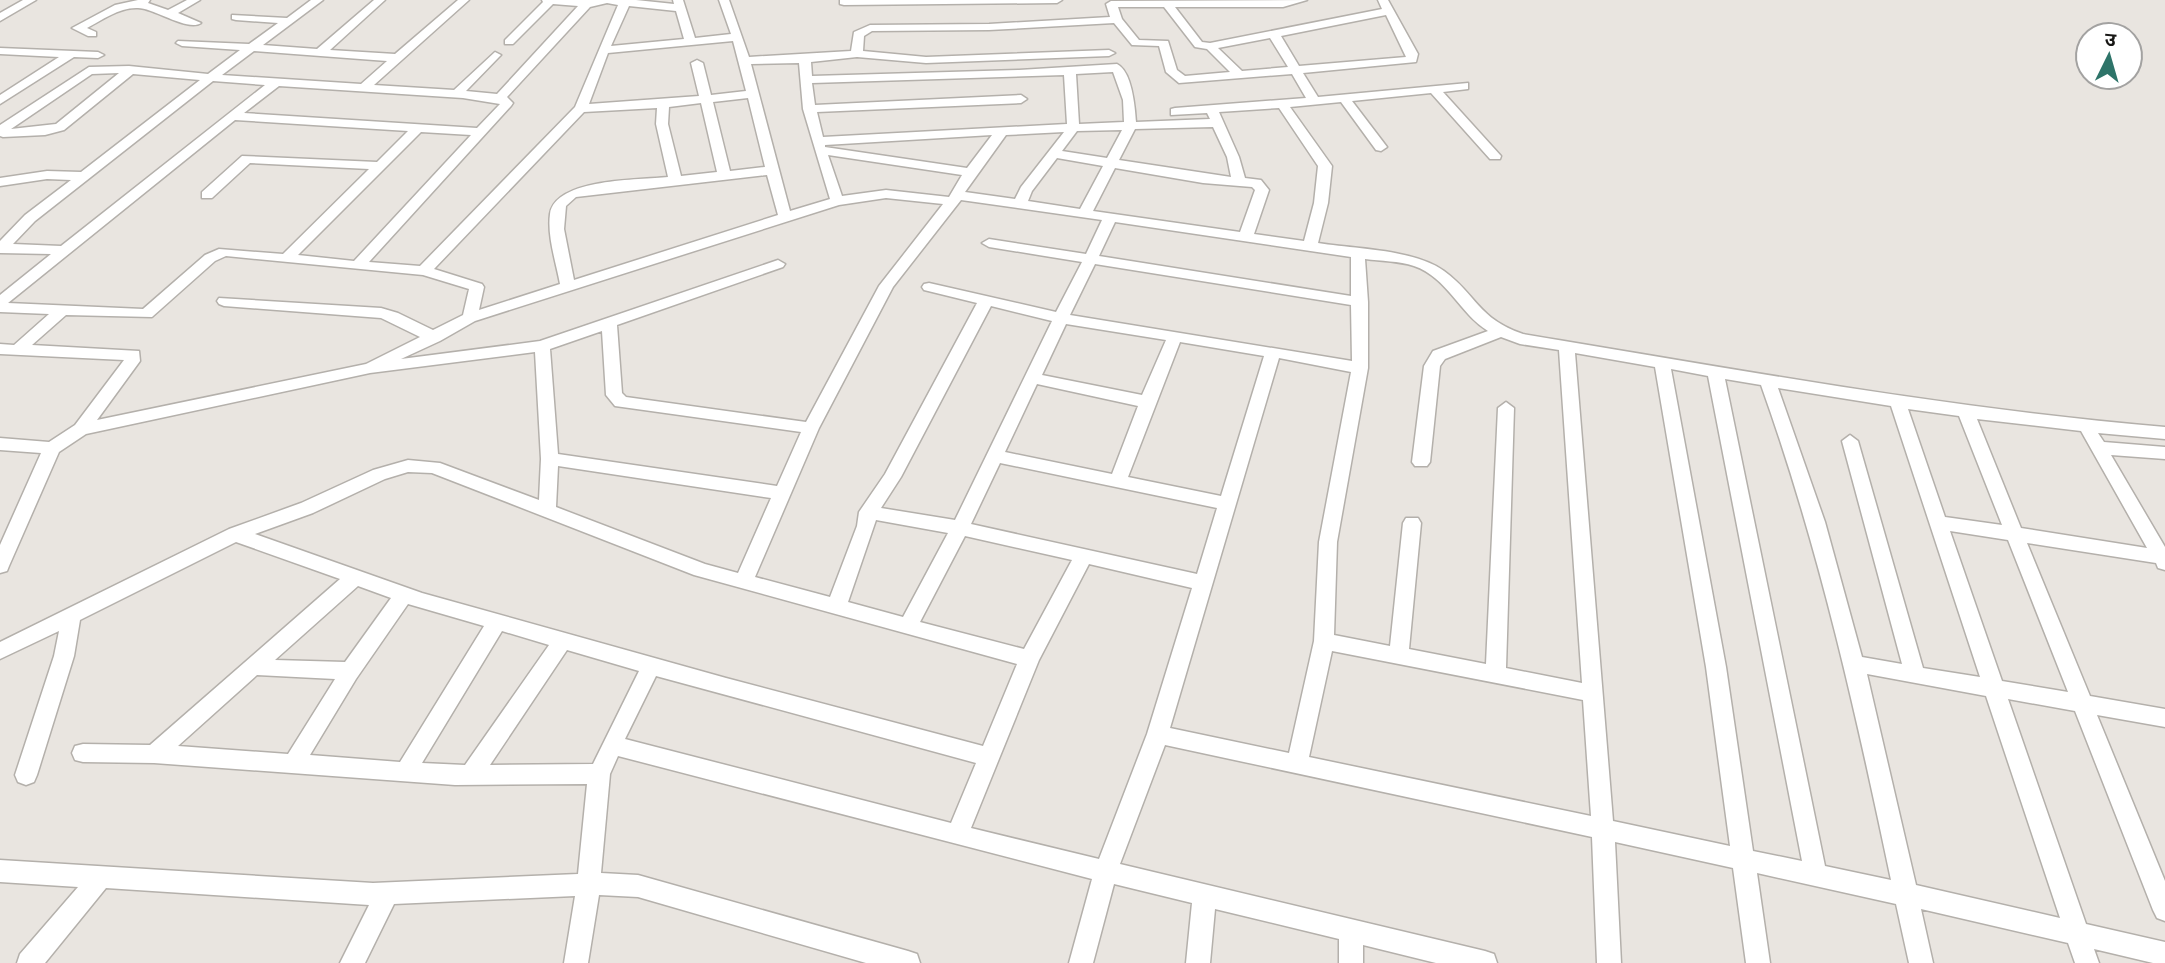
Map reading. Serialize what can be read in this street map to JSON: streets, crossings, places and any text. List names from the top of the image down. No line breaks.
{"north":"top"}
